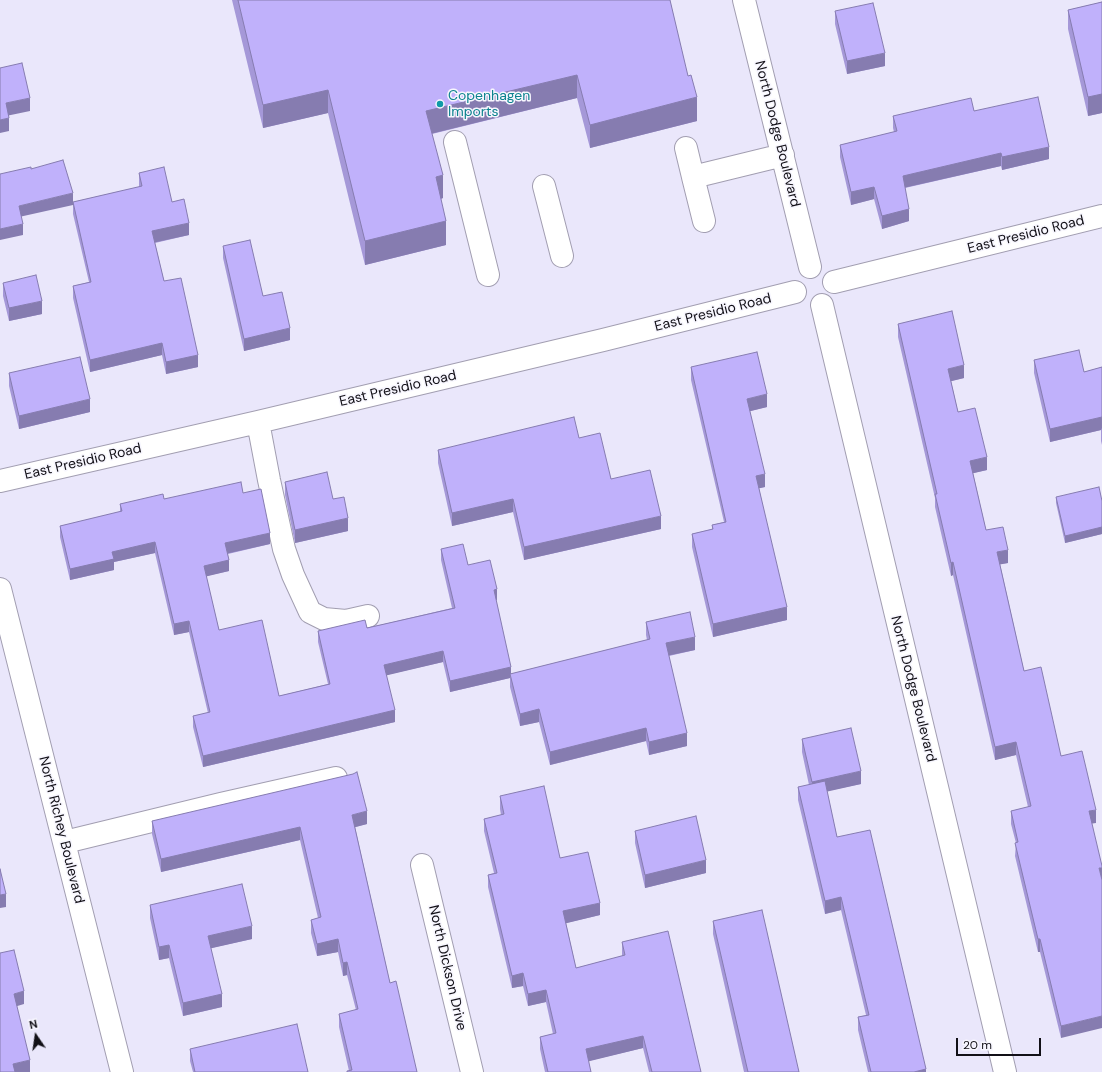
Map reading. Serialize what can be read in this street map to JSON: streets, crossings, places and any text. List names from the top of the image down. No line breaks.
{"streets":{"street":["North Dodge Boulevard","East Presidio Road","North Richey Boulevard","North Dickson Drive"]},"crossings":[["North Dodge Boulevard","East Presidio Road"]],"places":["Copenhagen Imports"],"scale_bar":"20 m","north":"top"}
